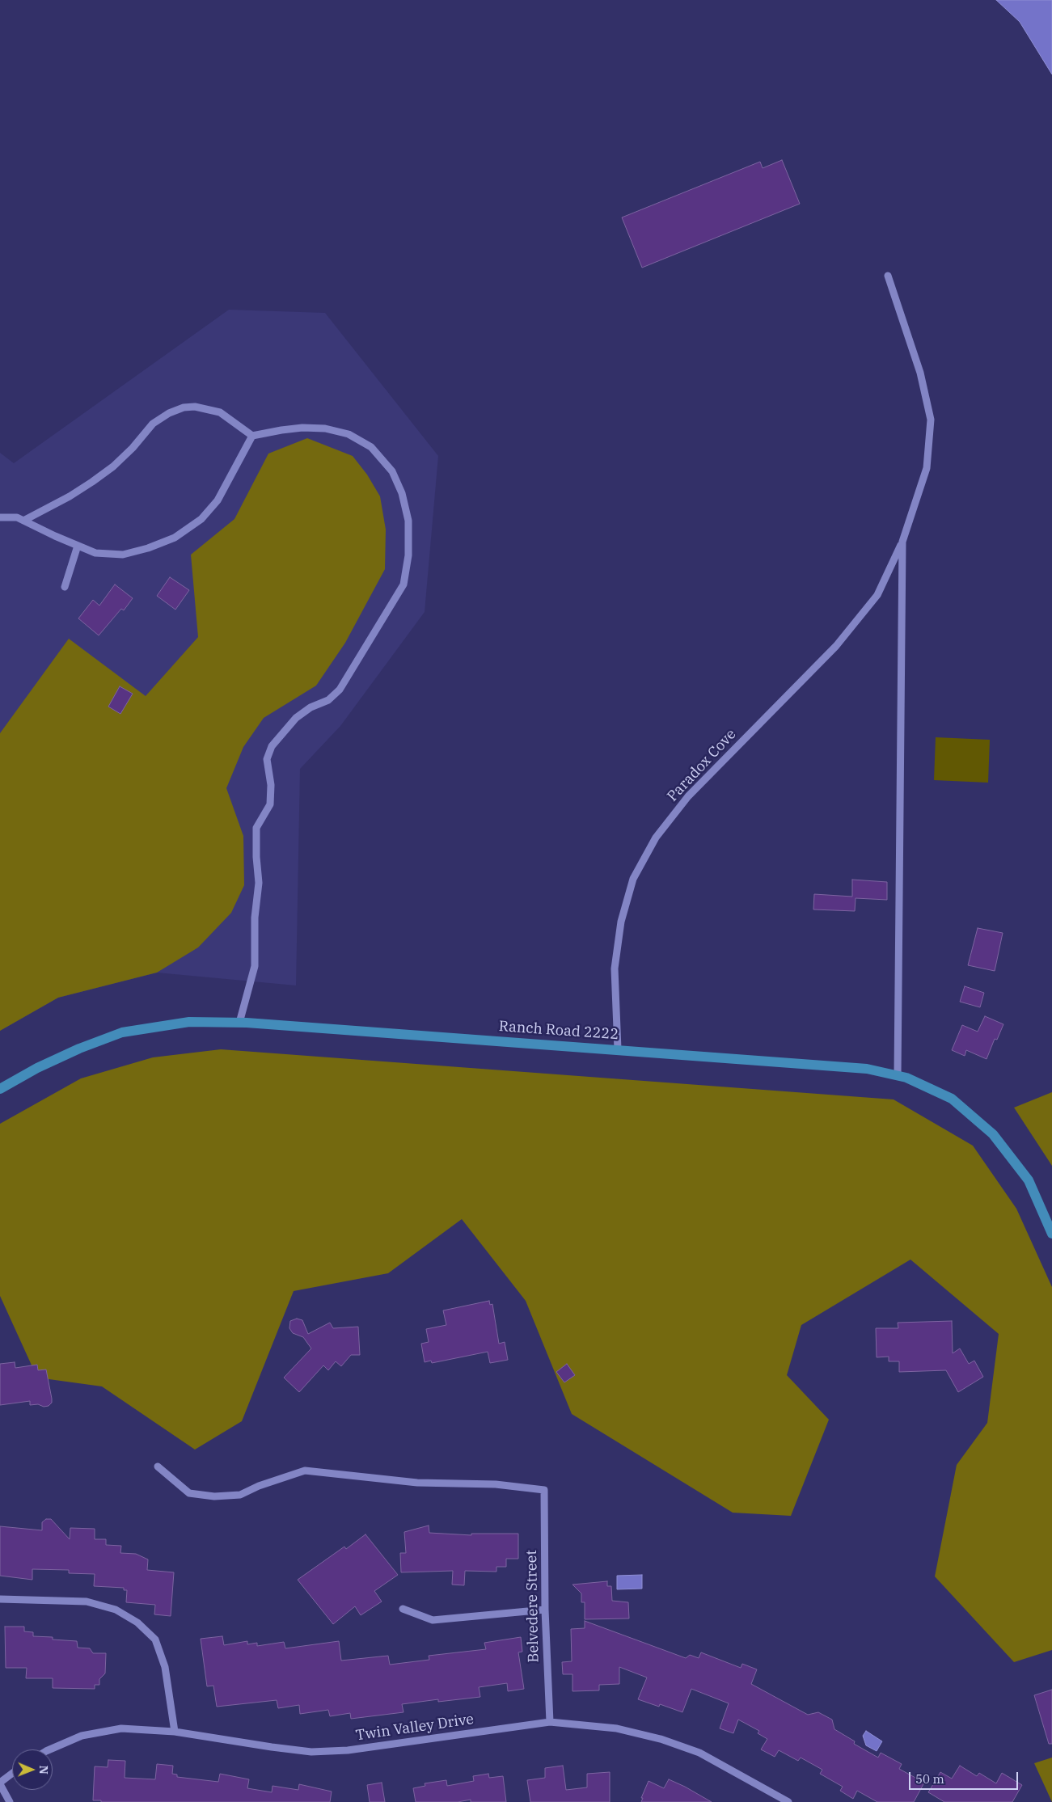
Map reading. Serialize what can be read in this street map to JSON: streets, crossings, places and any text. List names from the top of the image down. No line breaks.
{"streets":{"main road":["Ranch Road 2222"],"street":["Paradox Cove","Belvedere Street","Twin Valley Drive"]},"crossings":[["Paradox Cove","Ranch Road 2222"],["Belvedere Street","Twin Valley Drive"]],"scale_bar":"50 m","north":"right"}
